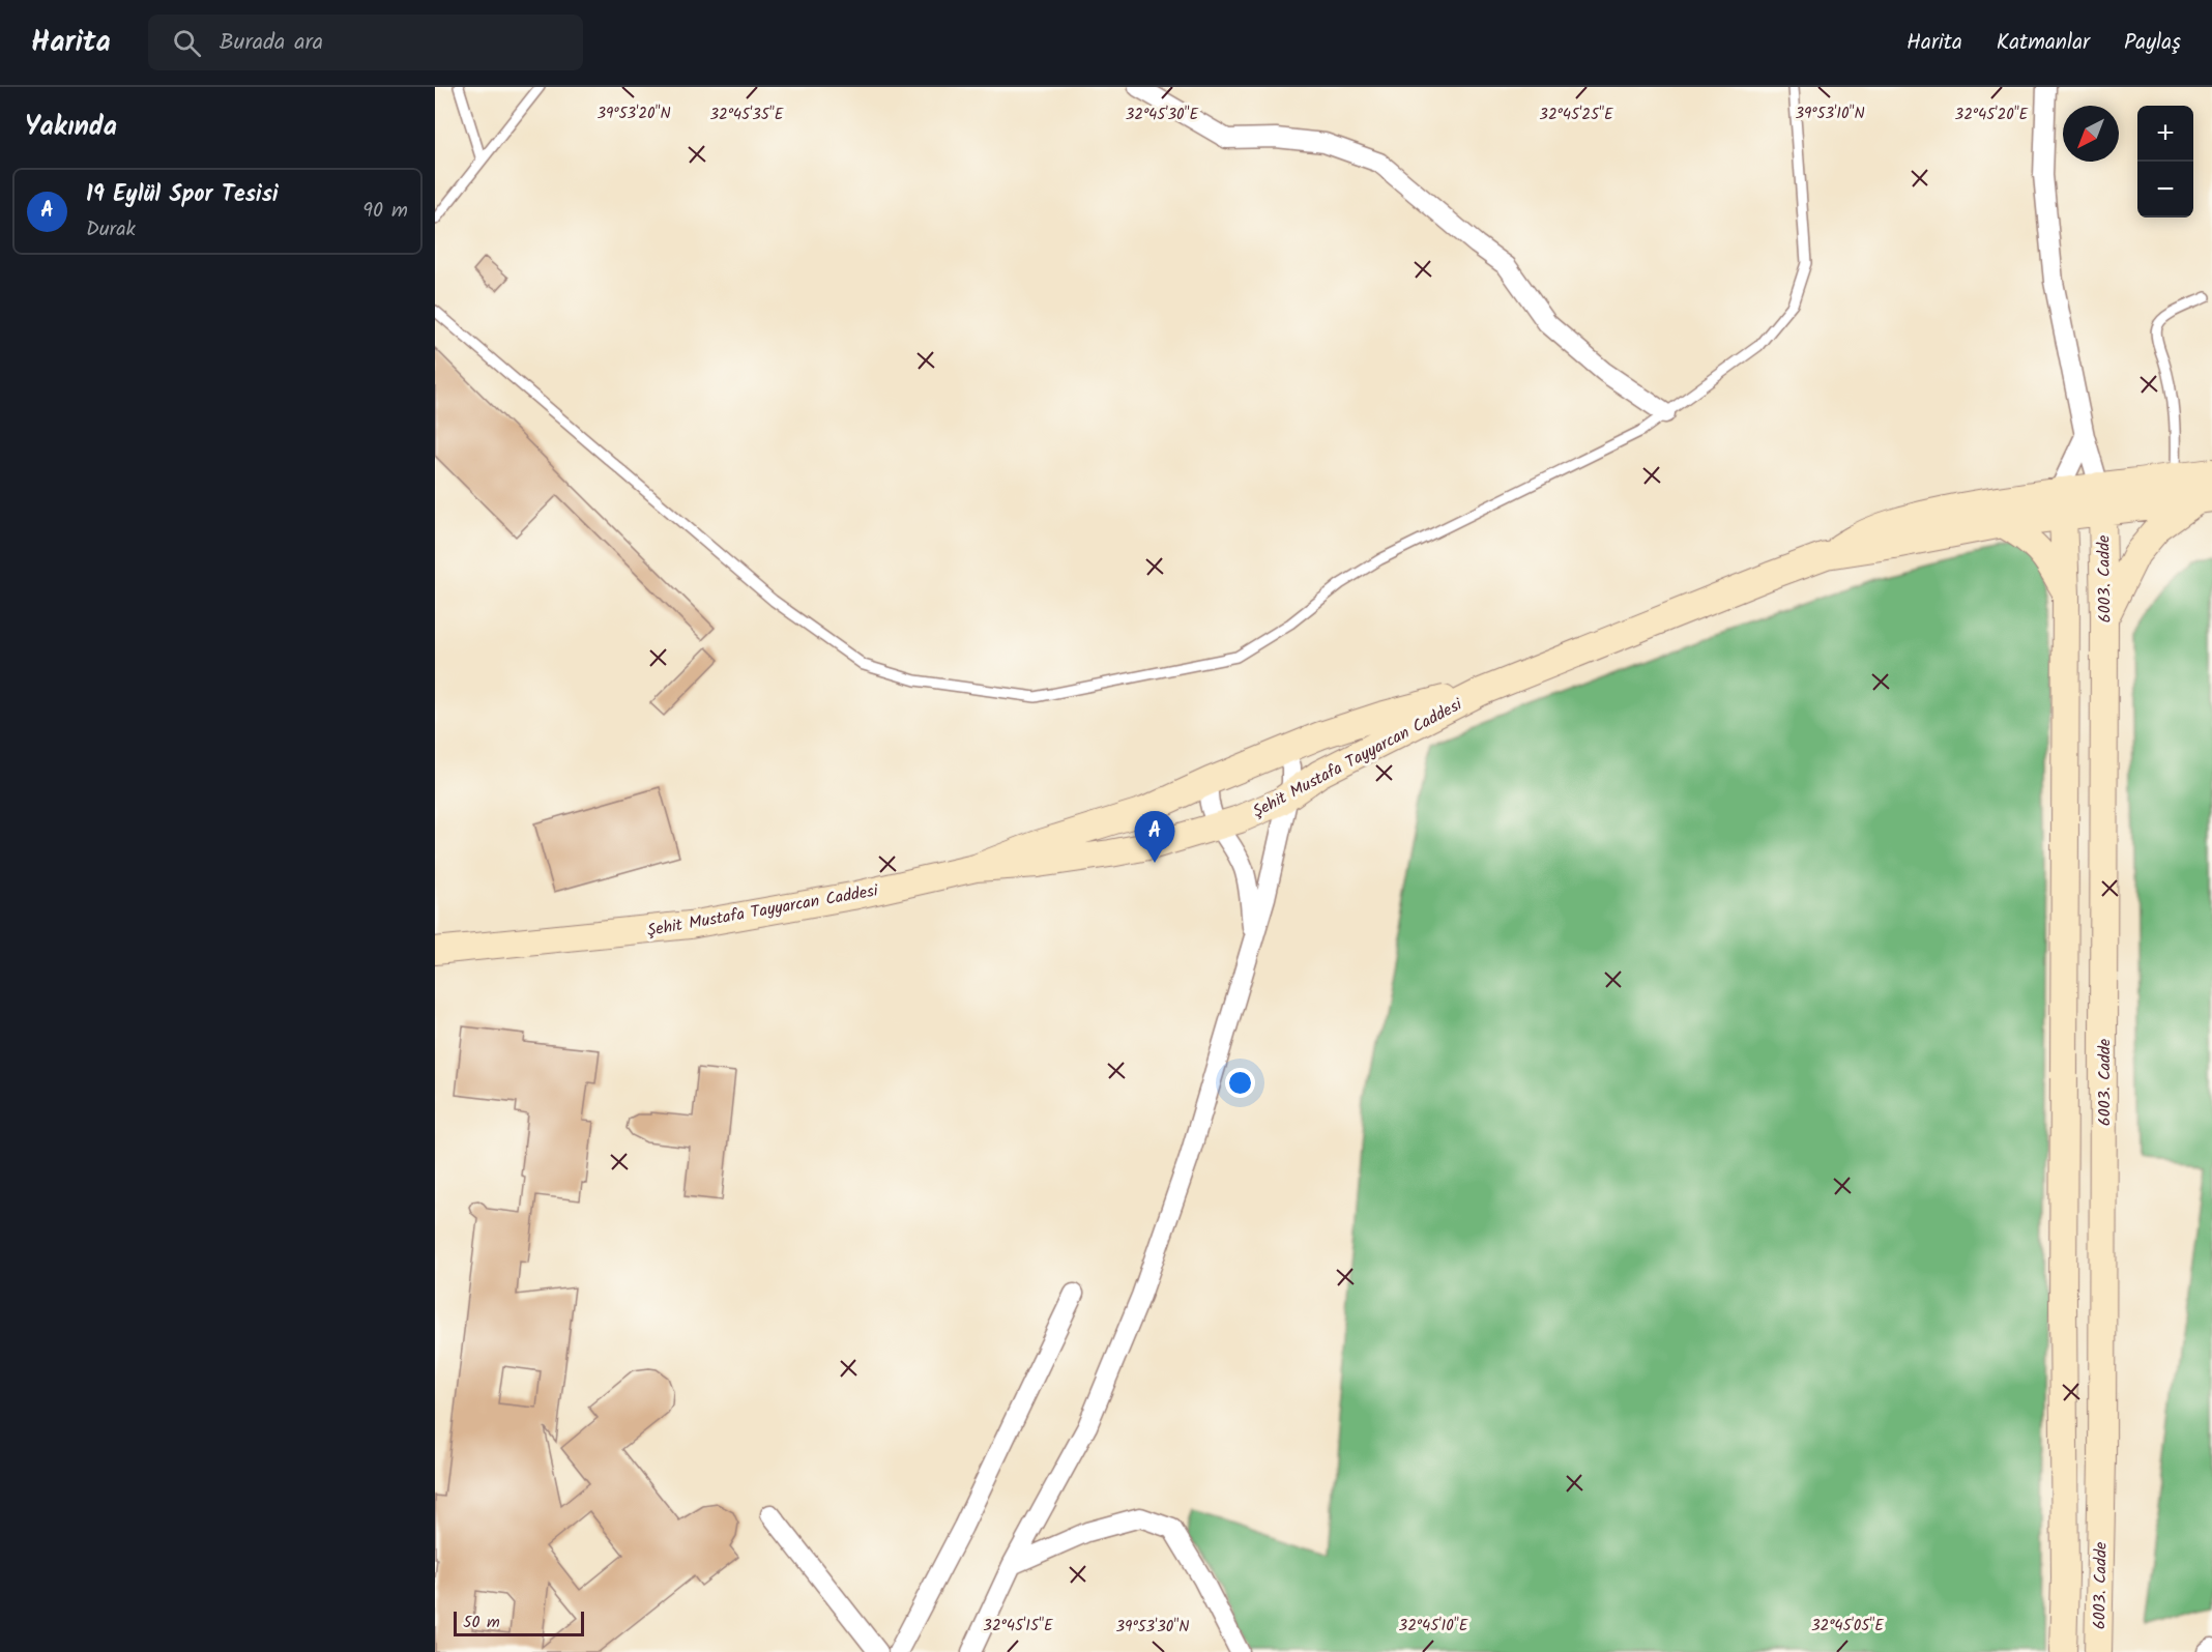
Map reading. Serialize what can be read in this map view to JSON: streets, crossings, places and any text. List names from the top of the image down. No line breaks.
{"streets":{"main road":["6003. Cadde","Şehit Mustafa Tayyarcan Caddesi"]},"crossings":[["6003. Cadde","Şehit Mustafa Tayyarcan Caddesi"]],"scale_bar":"50 m","north":"bottom left","page":{"header":"Harita","search":"Burada ara","nav":["Harita","Katmanlar","Paylaş"],"heading":"Yakında","map_buttons":["+","−"],"list":[{"mark":"A","name":"19 Eylül Spor Tesisi","note":"Durak","value":"90 m"}],"pins":"A","scale":"50 m"},"coordinates":["39°53'20\"N","39°53'10\"N","32°45'35\"E","32°45'30\"E","32°45'25\"E","32°45'20\"E","32°45'15\"E","32°45'10\"E","32°45'05\"E","39°53'30\"N"]}
